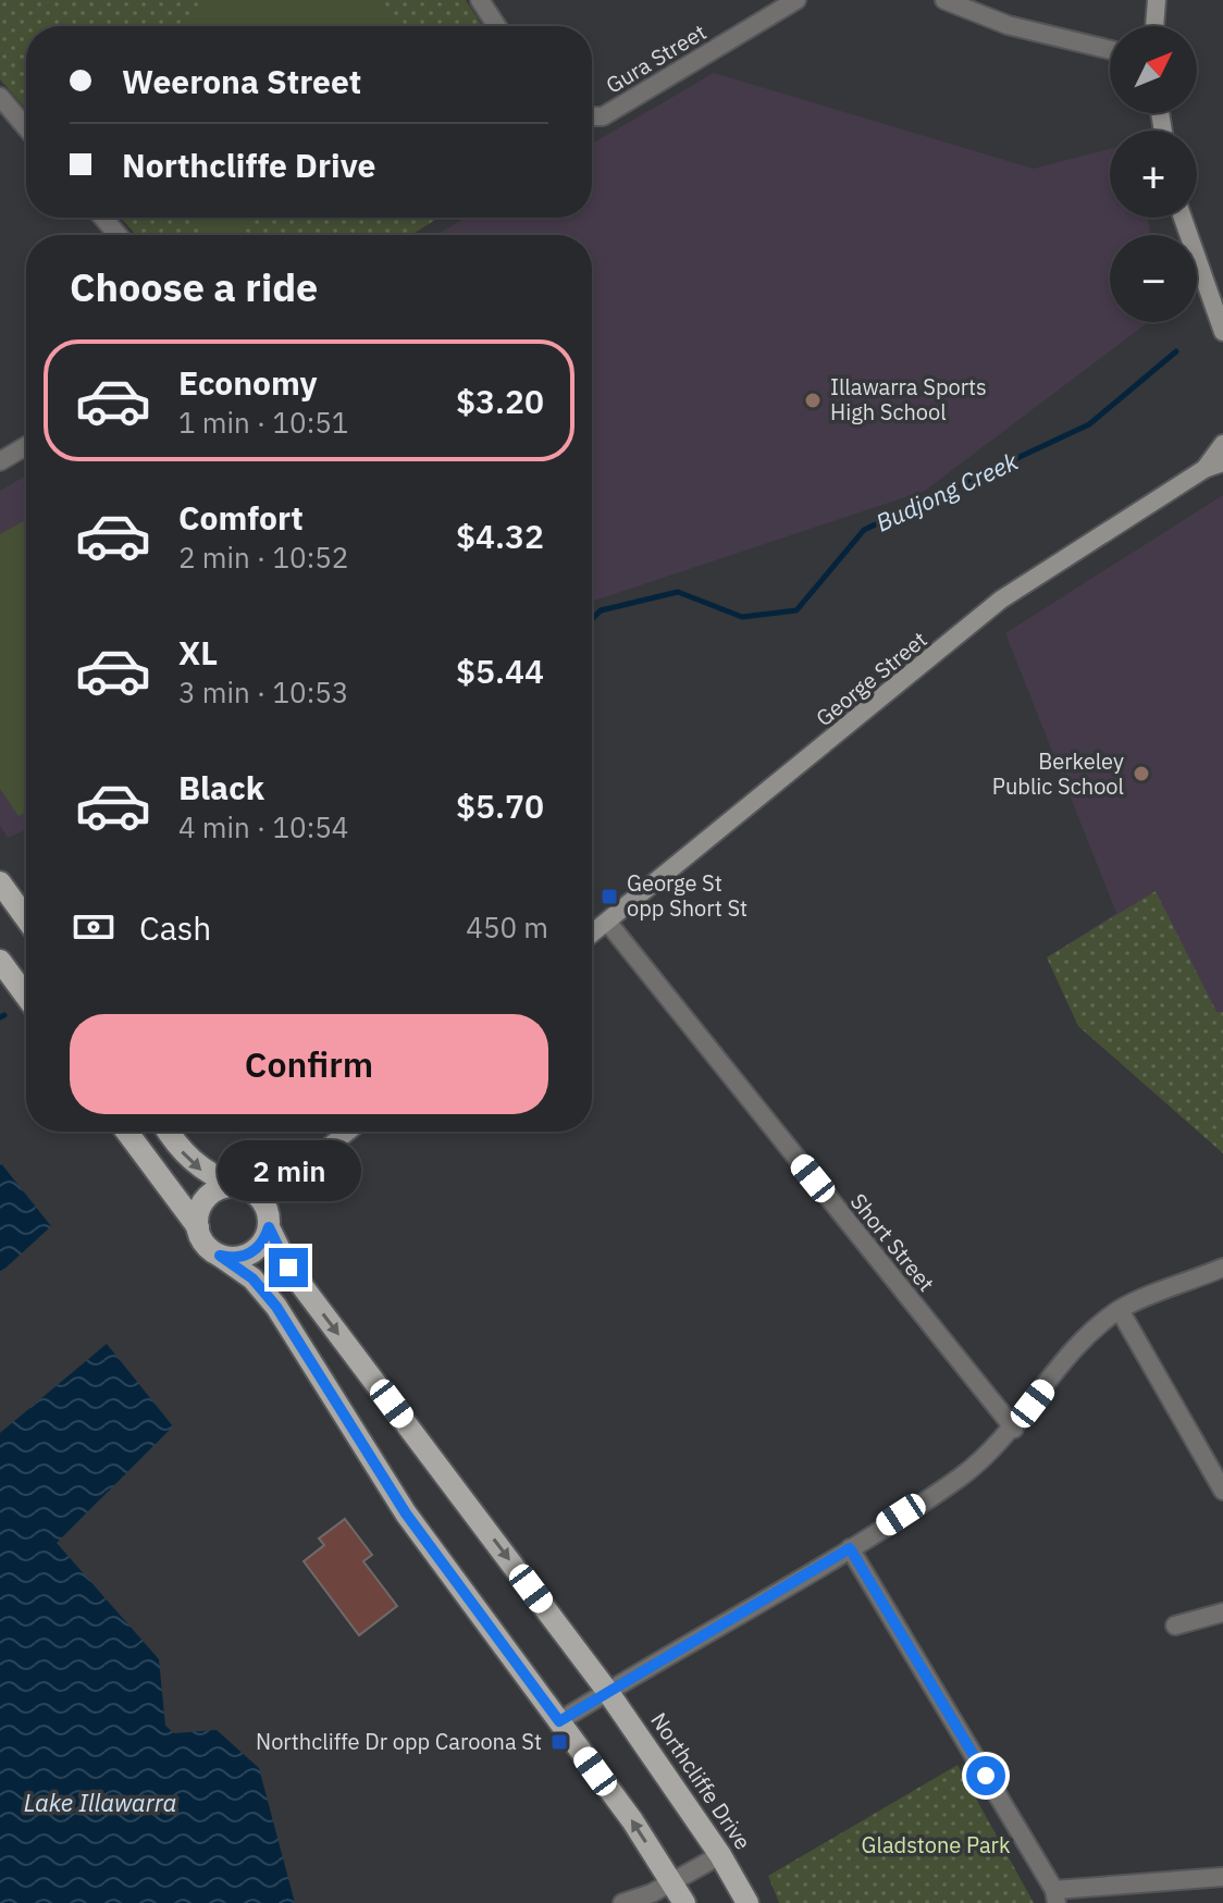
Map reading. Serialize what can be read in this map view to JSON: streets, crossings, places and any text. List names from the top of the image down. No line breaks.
{"streets":{"main road":["George Street","Northcliffe Drive"],"street":["Gura Street","Short Street"]},"crossings":[["George Street","Short Street"]],"water":["Budjong Creek","Lake Illawarra"],"parks":["Gladstone Park"],"places":{"other":["Illawarra Sports High School","Berkeley Public School"],"transit":["George St opp Short St","Northcliffe Dr opp Caroona St"]},"north":"top right","page":{"map_buttons":["+","−"],"banner":["Weerona Street","Northcliffe Drive"],"heading":"Choose a ride","list":[{"name":"Economy","note":"1 min · 10:51","value":"$3.20"},{"name":"Comfort","note":"2 min · 10:52","value":"$4.32"},{"name":"XL","note":"3 min · 10:53","value":"$5.44"},{"name":"Black","note":"4 min · 10:54","value":"$5.70"}],"pay":["Cash","450 m"],"buttons":"Confirm","bubble":"2 min"}}
